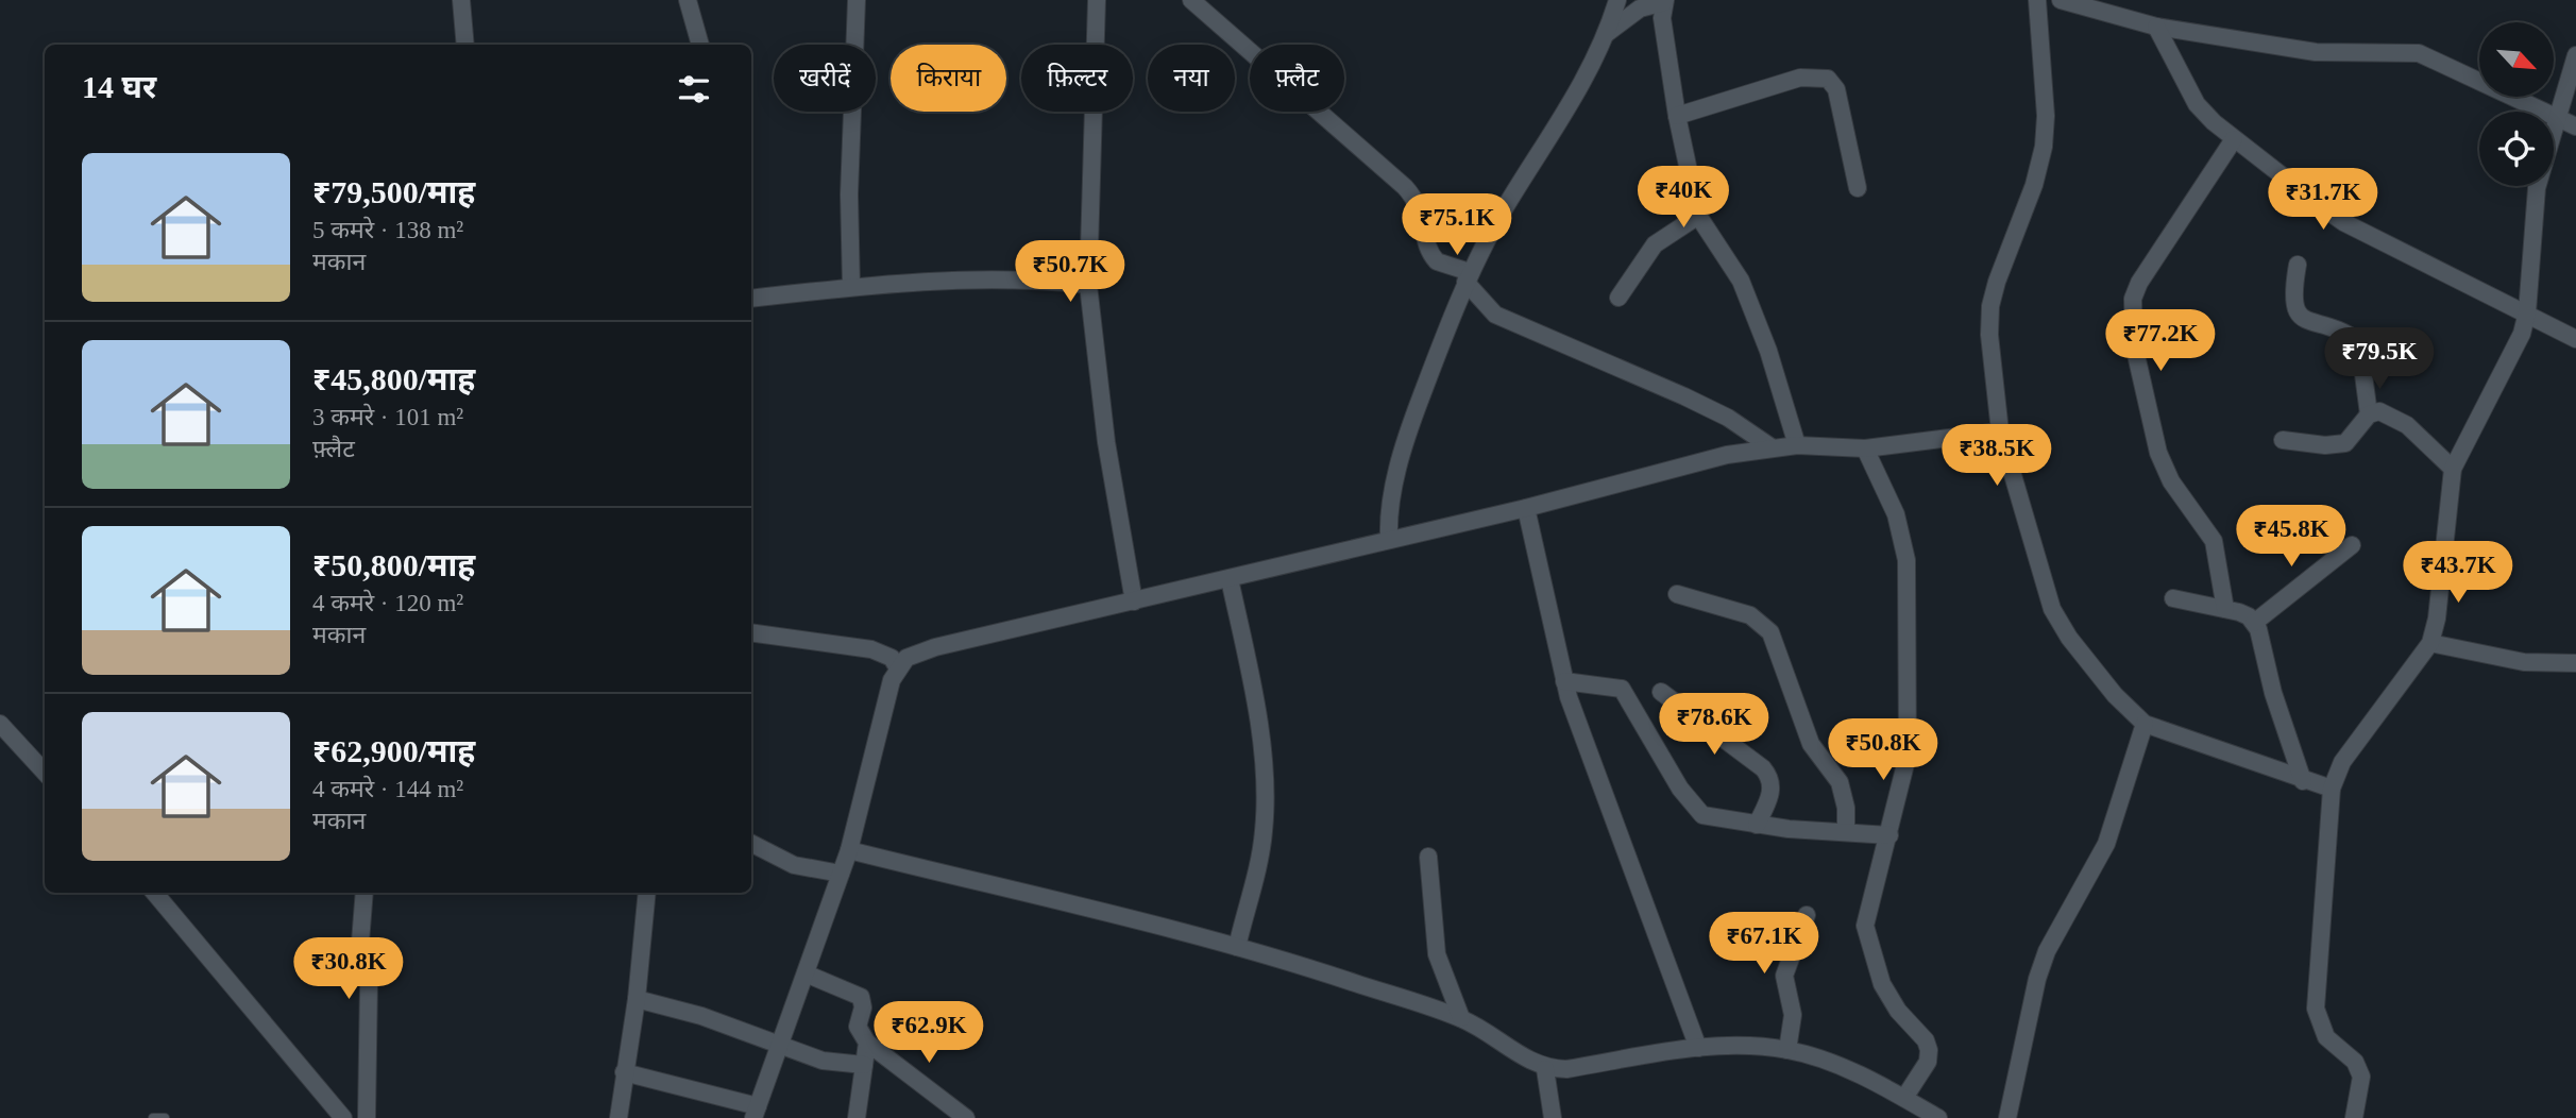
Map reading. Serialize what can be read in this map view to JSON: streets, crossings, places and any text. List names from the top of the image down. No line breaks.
{"north":"bottom right","page":{"chip":["खरीदें","किराया","फ़िल्टर","नया","फ़्लैट"],"heading":"14 घर","list":[{"name":"₹79,500/माह","note":"5 कमरे · 138 m² · मकान"},{"name":"₹45,800/माह","note":"3 कमरे · 101 m² · फ़्लैट"},{"name":"₹50,800/माह","note":"4 कमरे · 120 m² · मकान"},{"name":"₹62,900/माह","note":"4 कमरे · 144 m² · मकान"}],"price":["₹40K","₹31.7K","₹75.1K","₹50.7K","₹77.2K","₹79.5K","₹38.5K","₹45.8K","₹43.7K","₹78.6K","₹50.8K","₹67.1K","₹30.8K","₹62.9K"]}}
